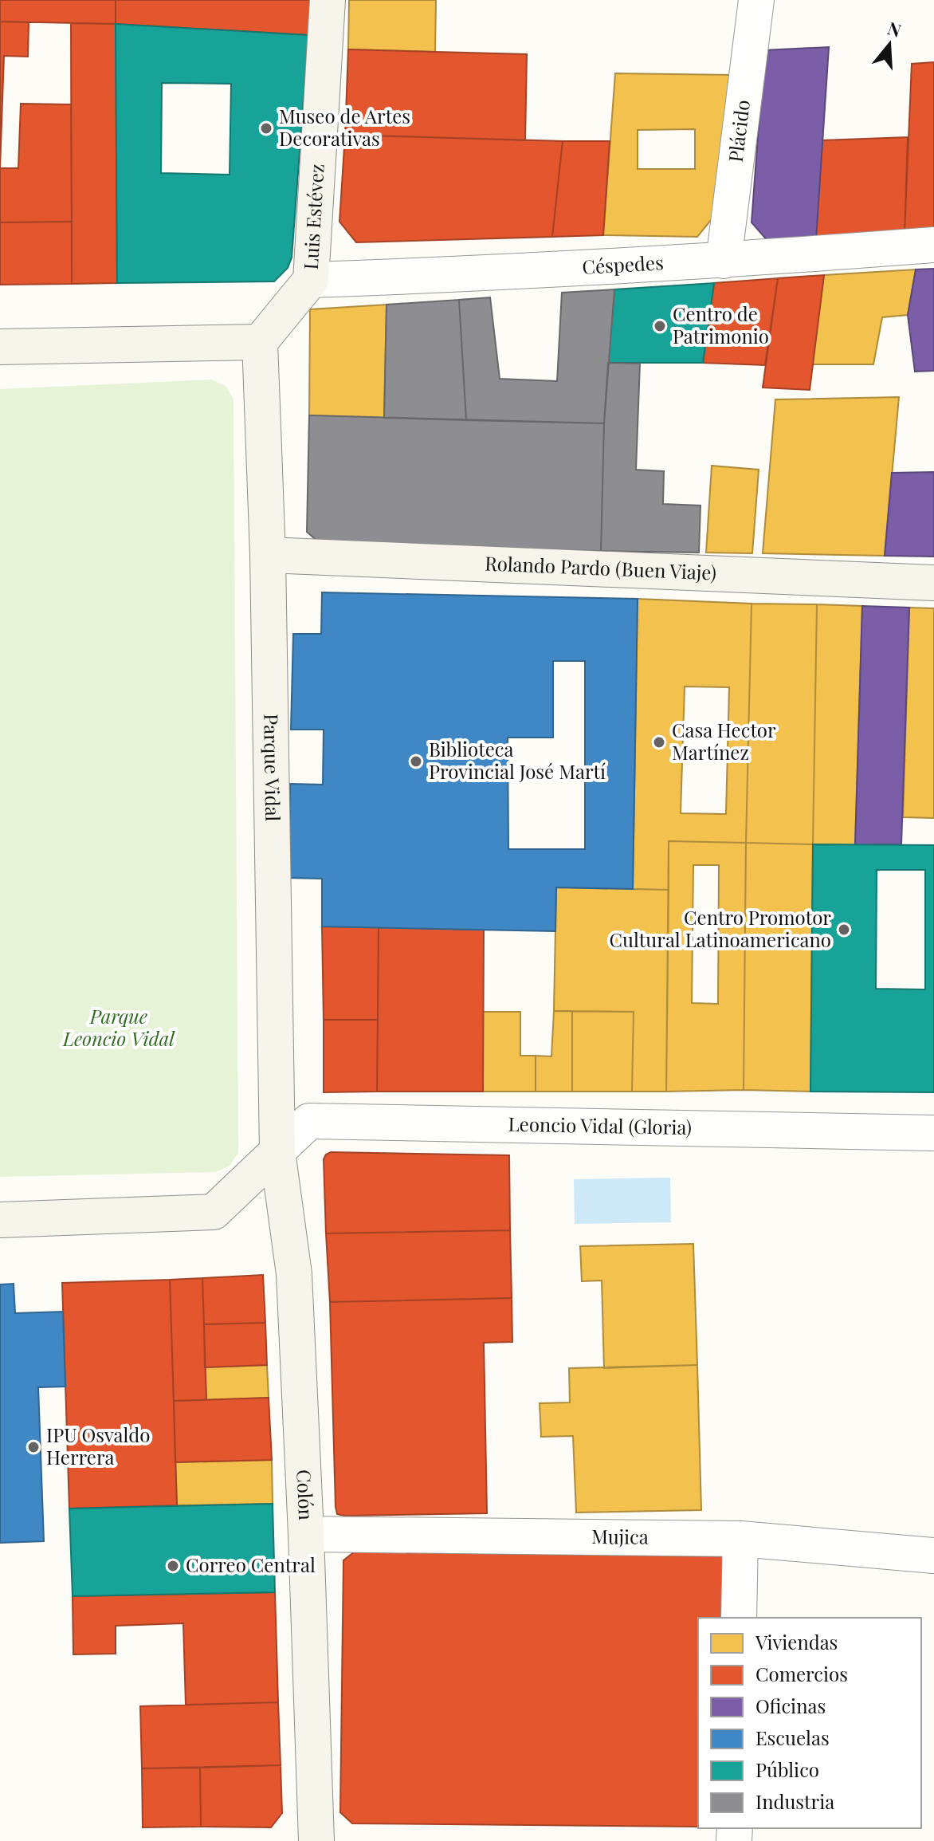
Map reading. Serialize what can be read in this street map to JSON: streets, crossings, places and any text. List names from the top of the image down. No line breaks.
{"streets":{"main road":["Luis Estévez","Rolando Pardo (Buen Viaje)","Parque Vidal","Colón"],"street":["Plácido","Céspedes","Leoncio Vidal (Gloria)","Mujica"]},"crossings":[["Plácido","Céspedes"],["Luis Estévez","Céspedes"],["Rolando Pardo (Buen Viaje)","Parque Vidal"],["Parque Vidal","Leoncio Vidal (Gloria)"],["Parque Vidal","Colón"],["Leoncio Vidal (Gloria)","Colón"],["Colón","Mujica"]],"parks":["Parque Leoncio Vidal"],"places":["Museo de Artes Decorativas","Centro de Patrimonio","Casa Hector Martínez","Biblioteca Provincial José Martí","Centro Promotor Cultural Latinoamericano","IPU Osvaldo Herrera","Correo Central"],"legend":["Viviendas","Comercios","Oficinas","Escuelas","Público","Industria"],"north":"top"}
